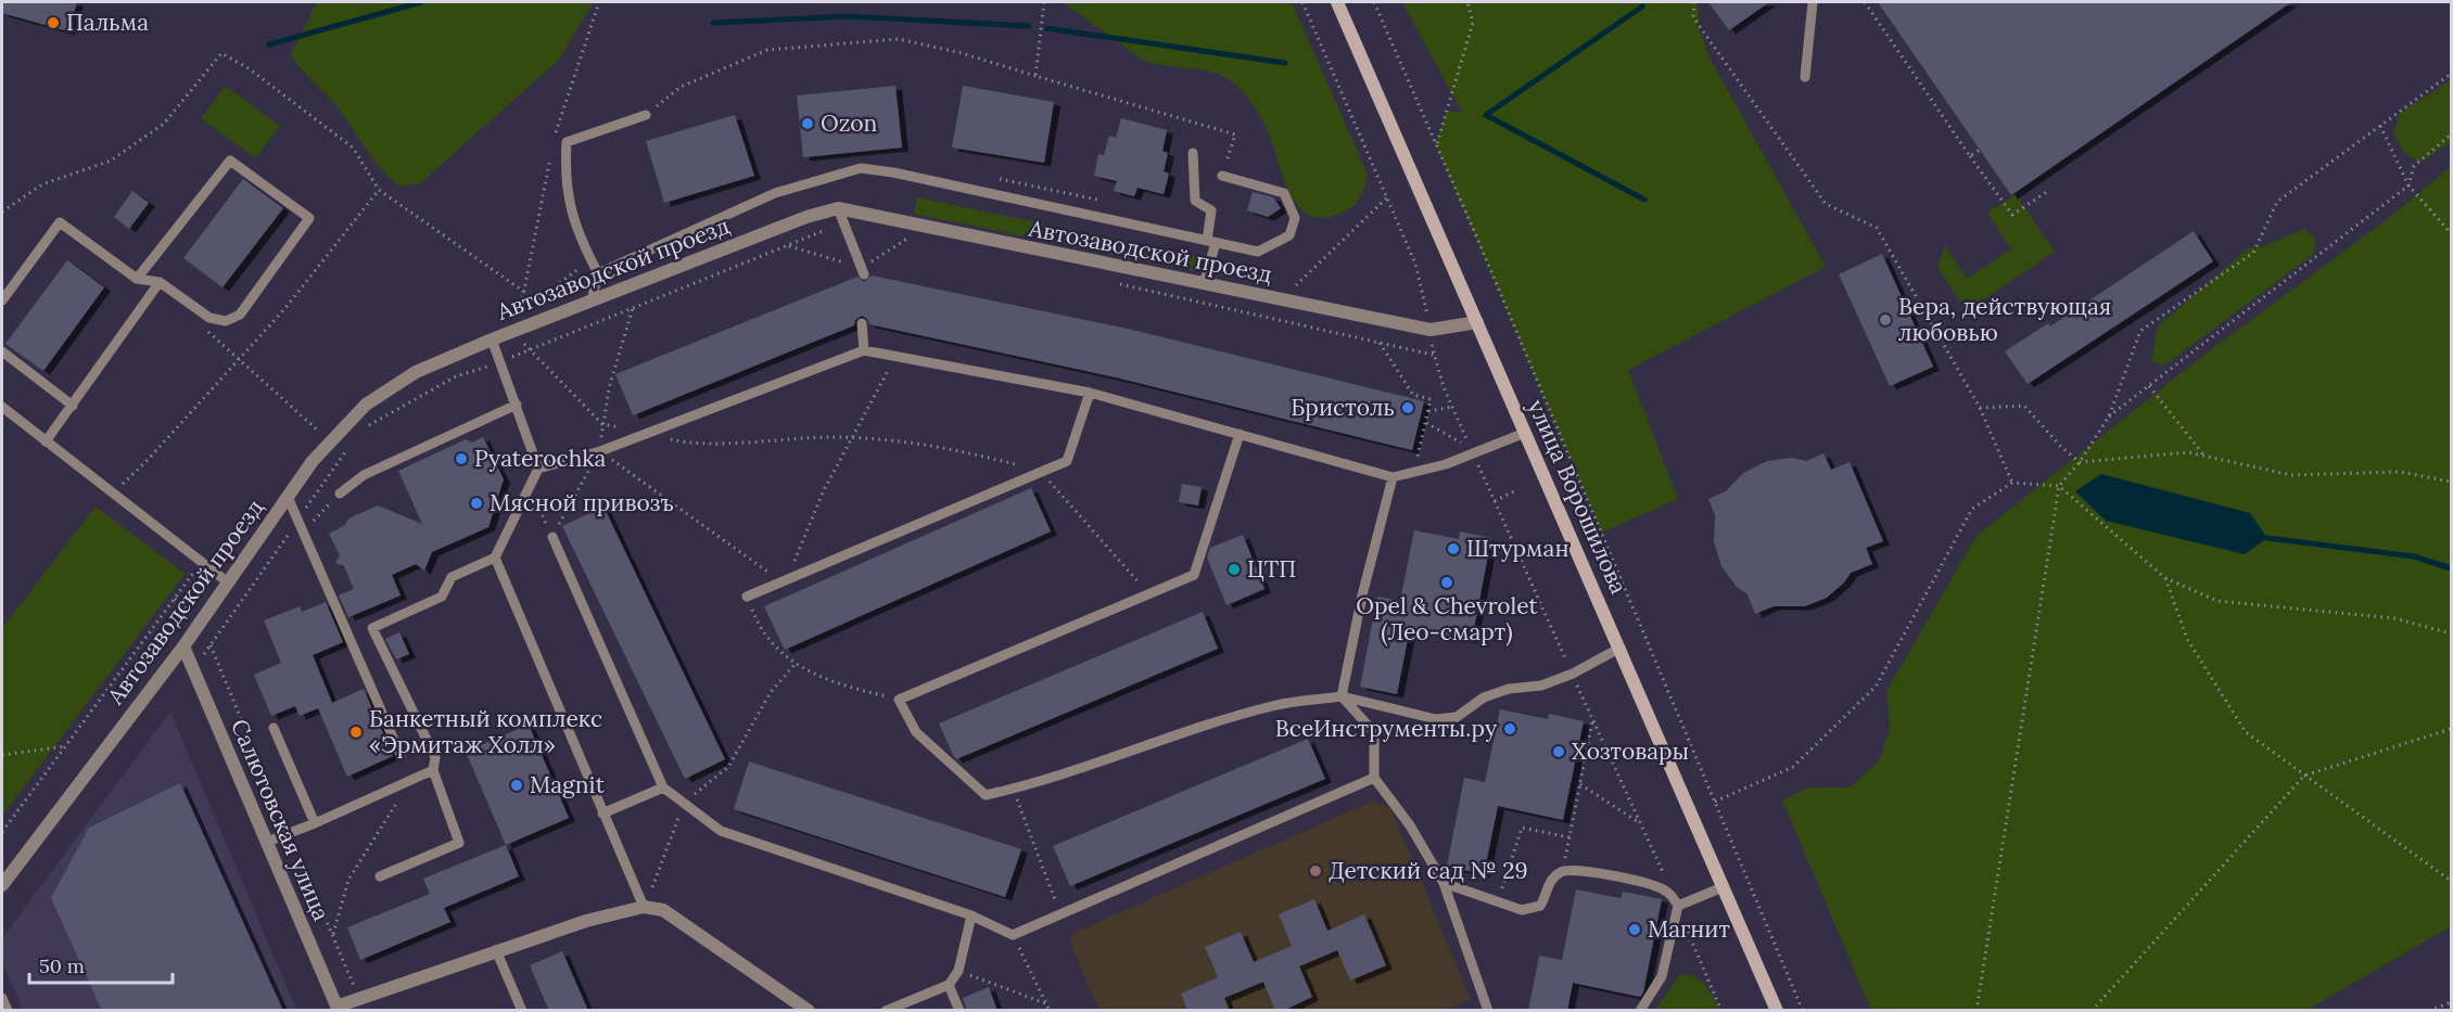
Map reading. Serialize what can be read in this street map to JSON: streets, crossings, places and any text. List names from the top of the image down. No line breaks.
{"streets":{"main road":["улица Ворошилова"],"street":["Автозаводской проезд","Салютовская улица"]},"crossings":[["Автозаводской проезд","улица Ворошилова"],["Автозаводской проезд","Салютовская улица"]],"places":["Пальма","Ozon","Вера, действующая любовью","Бристоль","Pyaterochka","Мясной привозъ","Штурман","ЦТП","Opel & Chevrolet (Лео-смарт)","ВсеИнструменты.ру","Банкетный комплекс «Эрмитаж Холл»","Хозтовары","Magnit","Детский сад № 29","Магнит"],"scale_bar":"50 m"}
